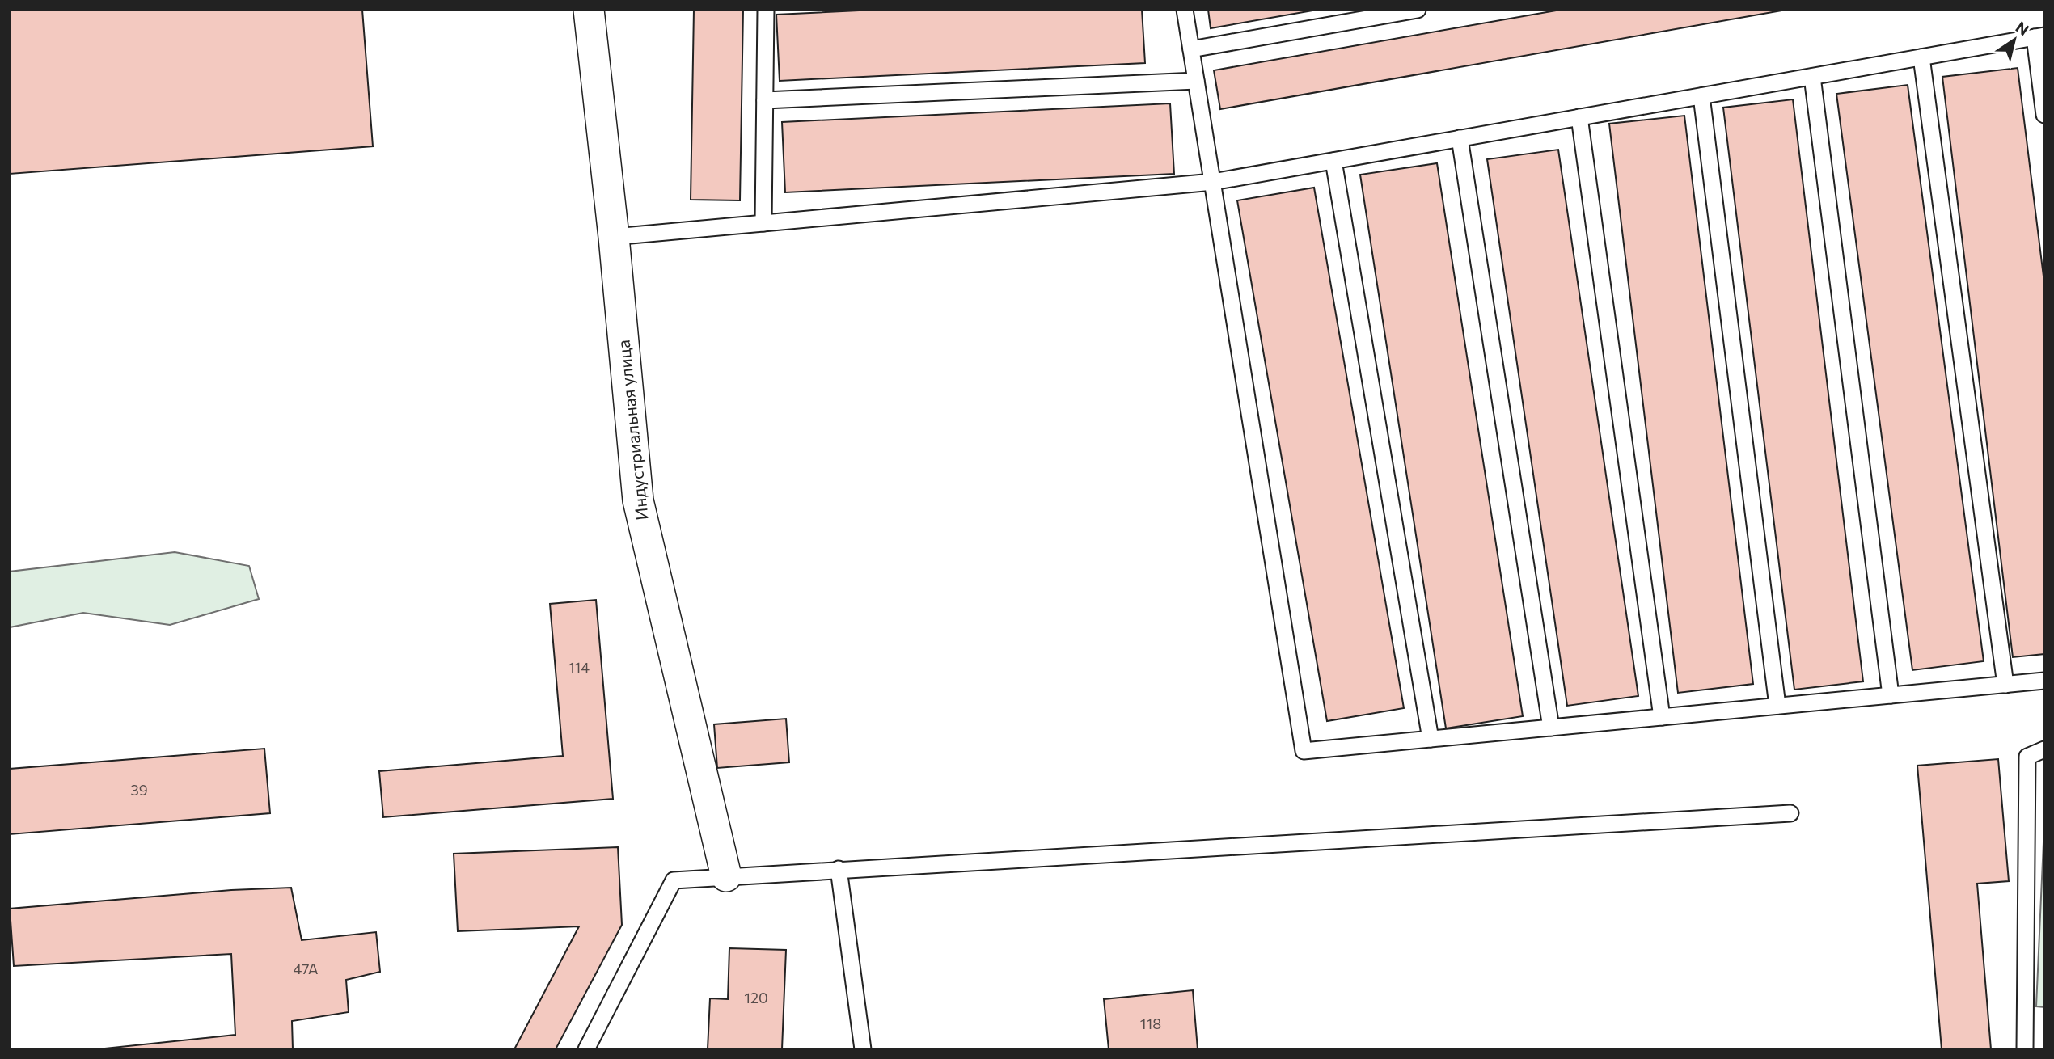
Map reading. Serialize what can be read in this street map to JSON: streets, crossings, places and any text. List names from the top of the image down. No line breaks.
{"streets":{"street":["Индустриальная улица"]},"house_numbers":["114","39","47А","120","118"],"north":"top right"}
